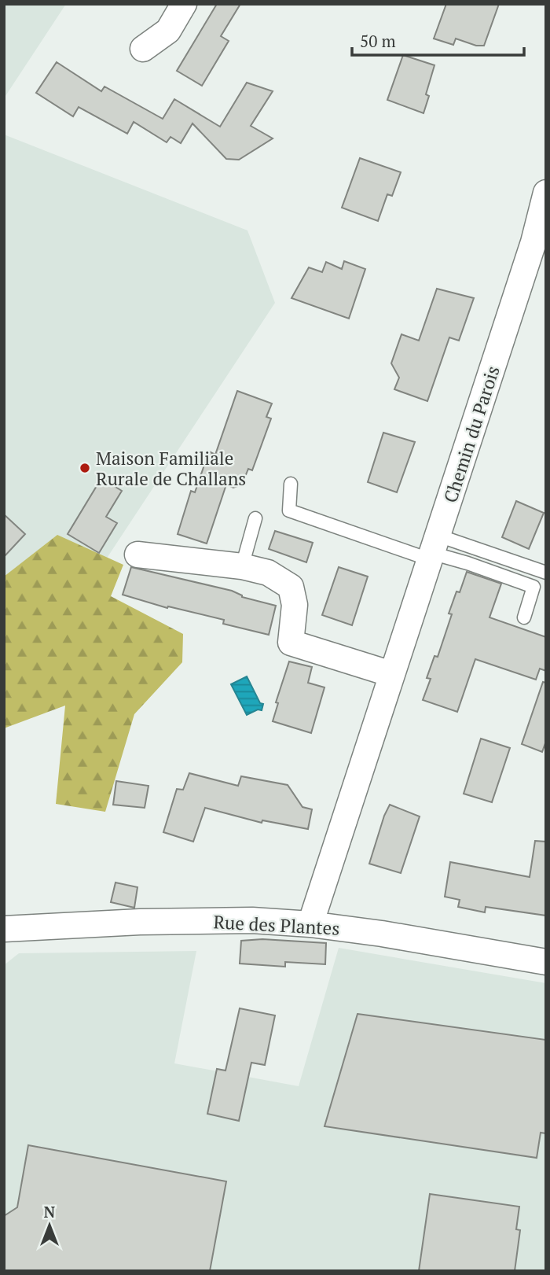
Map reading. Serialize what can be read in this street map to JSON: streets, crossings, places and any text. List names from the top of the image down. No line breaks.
{"streets":{"street":["Chemin du Parois","Rue des Plantes"]},"crossings":[["Chemin du Parois","Rue des Plantes"]],"places":["Maison Familiale Rurale de Challans"],"scale_bar":"50 m","north":"top"}
